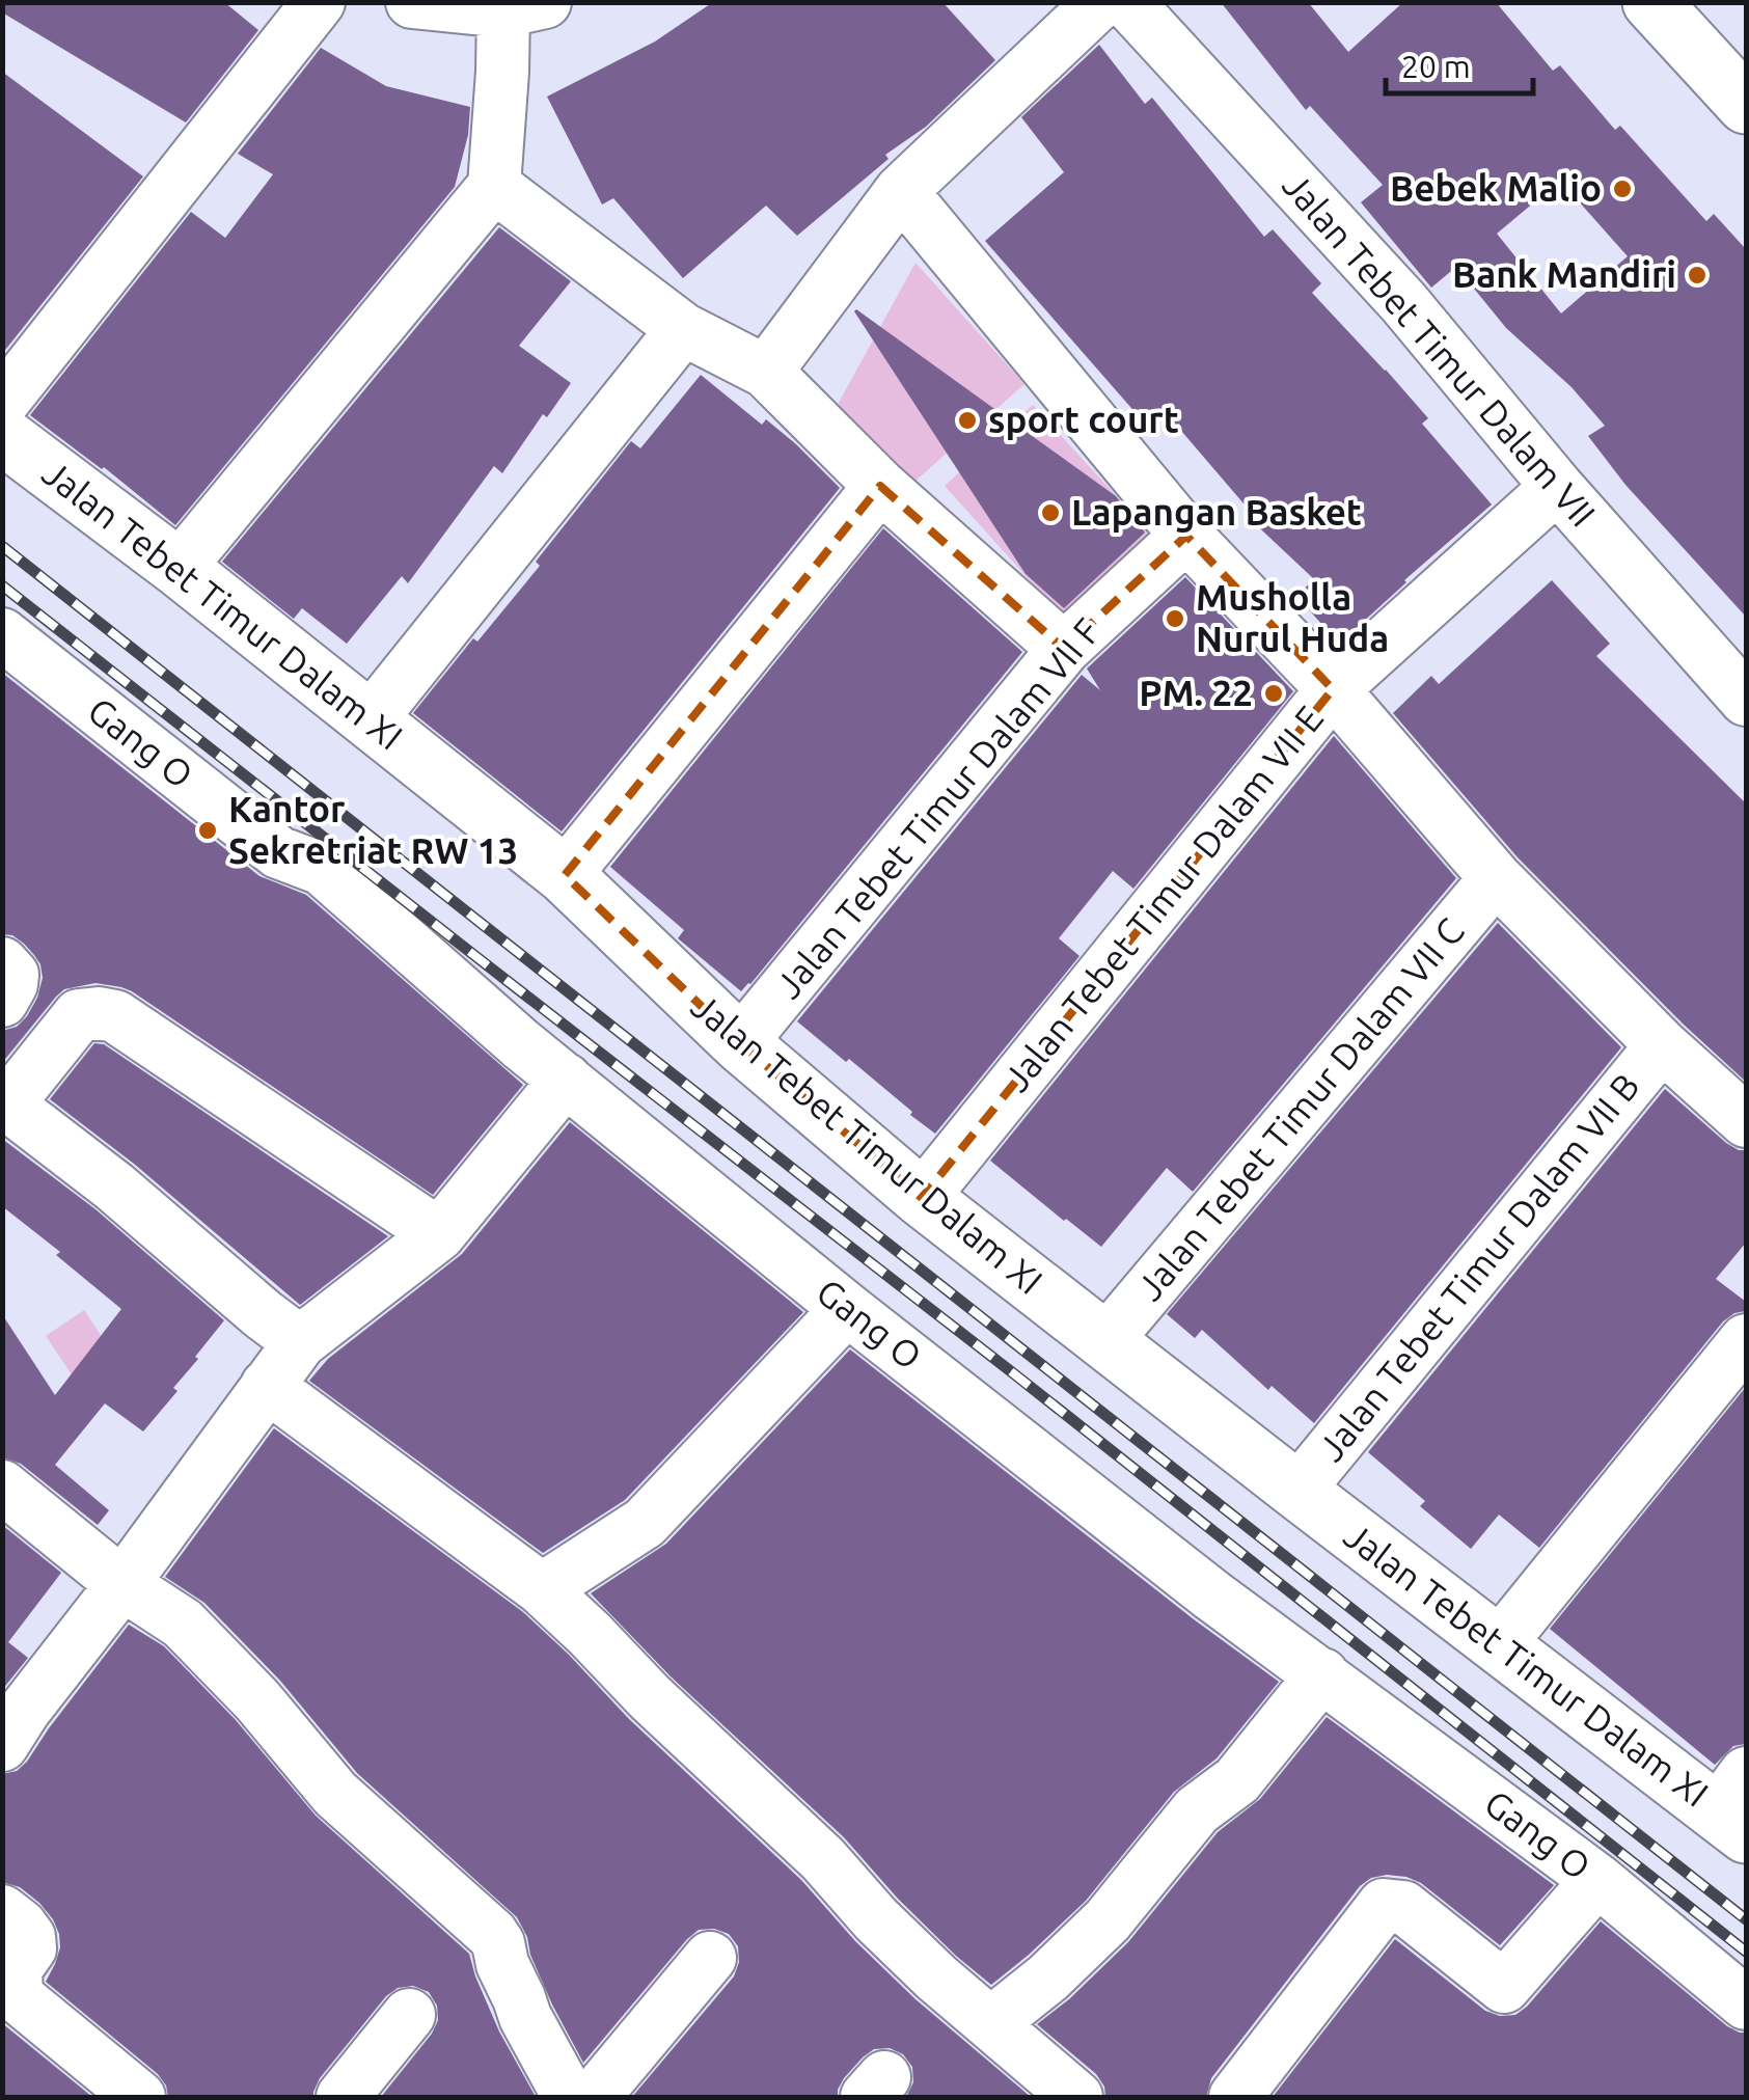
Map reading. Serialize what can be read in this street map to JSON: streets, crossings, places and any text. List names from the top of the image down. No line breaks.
{"streets":{"street":["Jalan Tebet Timur Dalam VII","Jalan Tebet Timur Dalam XI","Gang O","Jalan Tebet Timur Dalam VII F","Jalan Tebet Timur Dalam VII E","Jalan Tebet Timur Dalam VII C","Jalan Tebet Timur Dalam VII B"]},"crossings":[["Jalan Tebet Timur Dalam VII","Jalan Tebet Timur Dalam VII E"],["Jalan Tebet Timur Dalam XI","Jalan Tebet Timur Dalam VII F"],["Jalan Tebet Timur Dalam XI","Jalan Tebet Timur Dalam VII E"],["Jalan Tebet Timur Dalam XI","Jalan Tebet Timur Dalam VII C"],["Jalan Tebet Timur Dalam XI","Jalan Tebet Timur Dalam VII B"]],"places":["Bebek Malio","Bank Mandiri","sport court","Lapangan Basket","Musholla Nurul Huda","PM. 22","Kantor Sekretriat RW 13"],"scale_bar":"20 m"}
